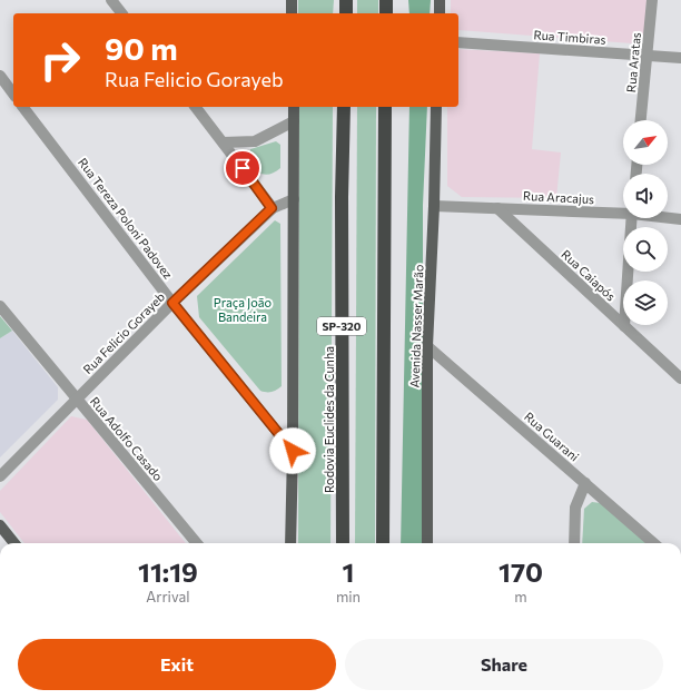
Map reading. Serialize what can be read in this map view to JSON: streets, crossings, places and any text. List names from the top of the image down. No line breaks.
{"streets":{"highway":["SP-320","Rodovia Euclides da Cunha"],"main road":["Avenida Nasser Marão"],"street":["Rua Timbiras","Rua Aratas","Rua Aracajus","Rua Tereza Poloni Padovez","Rua Caiapós","Rua Felicio Gorayeb","Rua Guarani","Rua Adolfo Casado"]},"crossings":[["Rua Timbiras","Rua Aratas"],["Rua Aracajus","Rua Caiapós"],["Rua Aracajus","Avenida Nasser Marão"],["Rua Tereza Poloni Padovez","Rua Felicio Gorayeb"],["Avenida Nasser Marão","Rua Guarani"],["Rua Felicio Gorayeb","Rua Adolfo Casado"]],"parks":["Praça João Bandeira"],"north":"top right","page":{"turn":["90 m","Rua Felicio Gorayeb"],"eta":["11:19","Arrival","1","min","170","m"],"buttons":["Exit","Share"]}}
